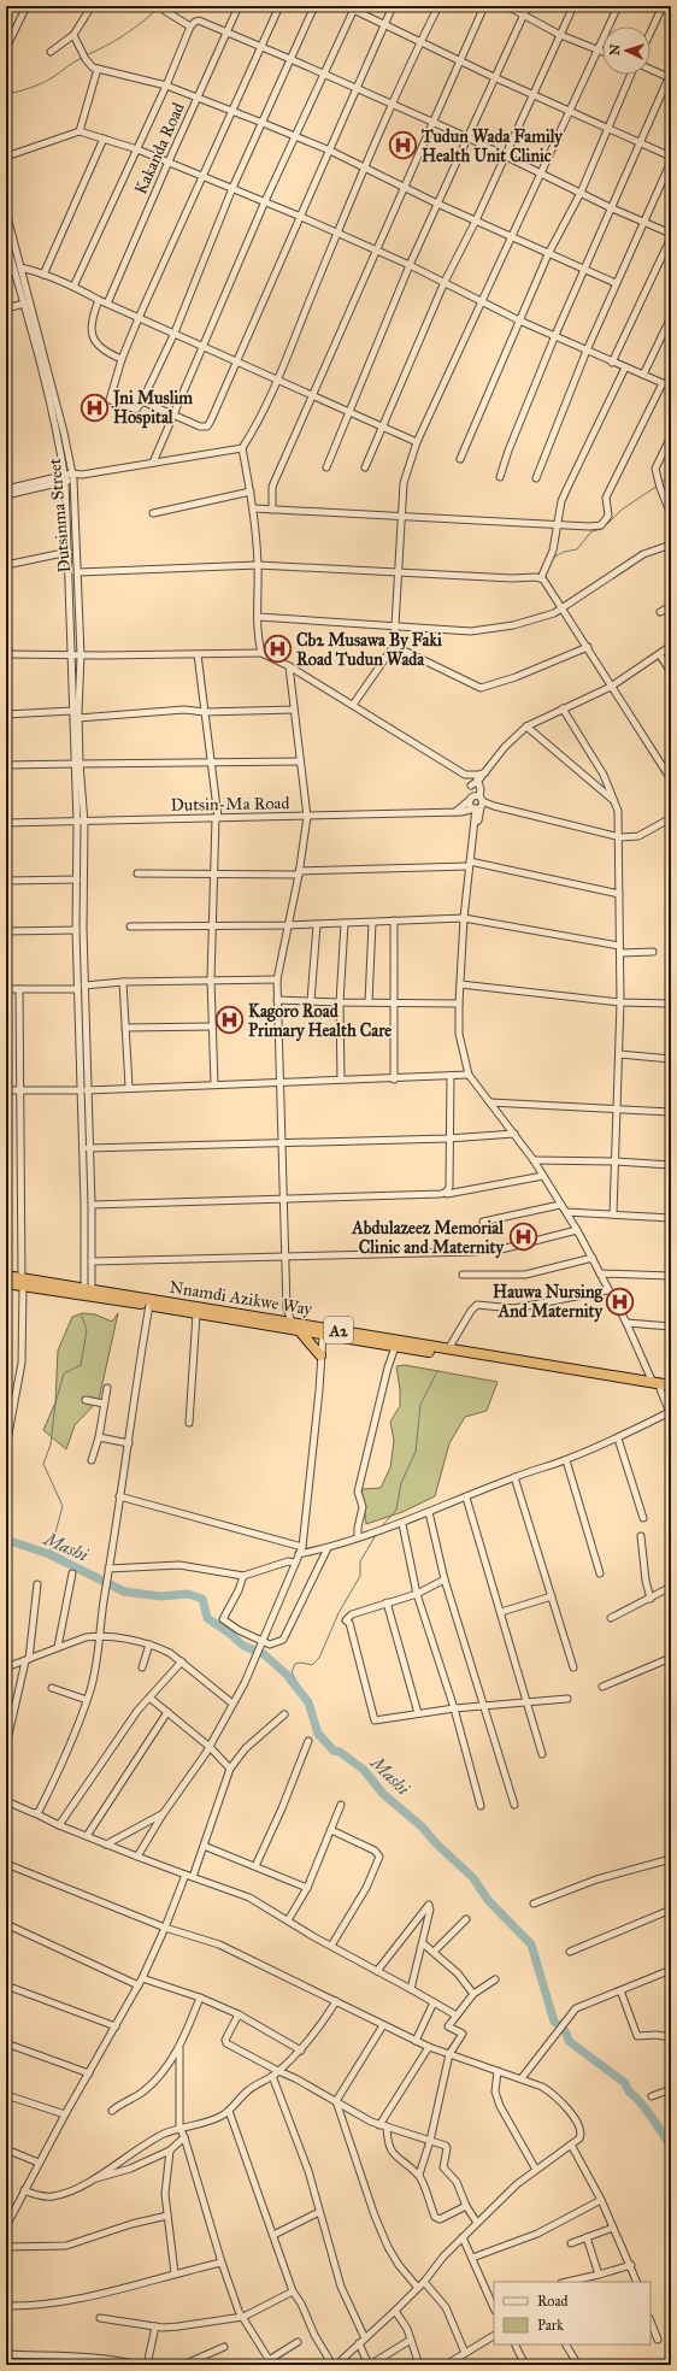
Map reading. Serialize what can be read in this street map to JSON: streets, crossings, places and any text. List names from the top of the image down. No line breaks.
{"streets":{"highway":["Nnamdi Azikwe Way","A2"],"street":["Kakanda Road","Dutsinma Street","Dutsin-Ma Road"]},"crossings":[["Dutsinma Street","Dutsin-Ma Road"]],"water":["Mashi"],"places":{"hospital":["Tudun Wada Family Health Unit Clinic","Jni Muslim Hospital","Cb2 Musawa By Faki Road Tudun Wada","Kagoro Road Primary Health Care","Abdulazeez Memorial Clinic and Maternity","Hauwa Nursing And Maternity"]},"legend":["Road","Park"],"north":"left"}
